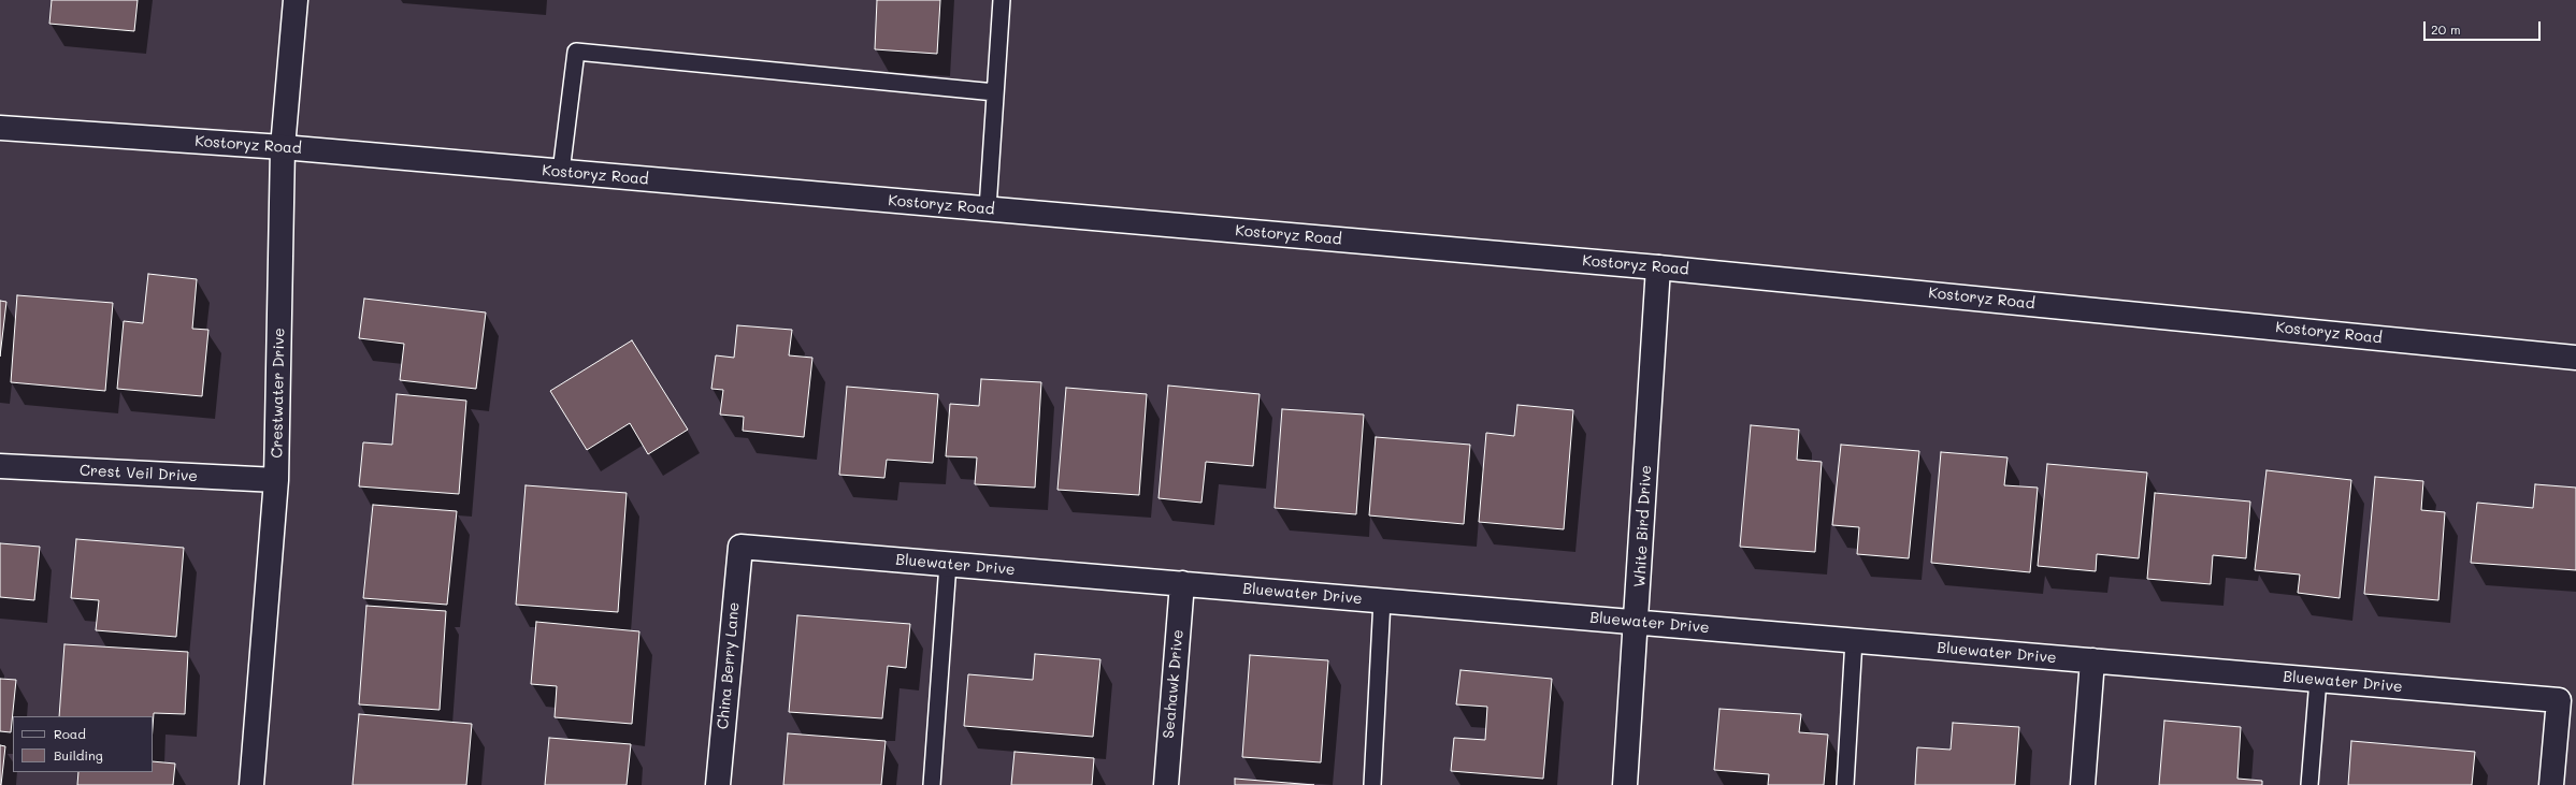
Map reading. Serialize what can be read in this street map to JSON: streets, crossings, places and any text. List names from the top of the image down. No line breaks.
{"streets":{"street":["Kostoryz Road","Crestwater Drive","Crest Veil Drive","White Bird Drive","Bluewater Drive","China Berry Lane","Seahawk Drive"]},"crossings":[["Kostoryz Road","Crestwater Drive"],["Kostoryz Road","White Bird Drive"],["Crestwater Drive","Crest Veil Drive"],["White Bird Drive","Bluewater Drive"],["Bluewater Drive","China Berry Lane"],["Bluewater Drive","Seahawk Drive"]],"legend":["Road","Building"],"scale_bar":"20 m"}
